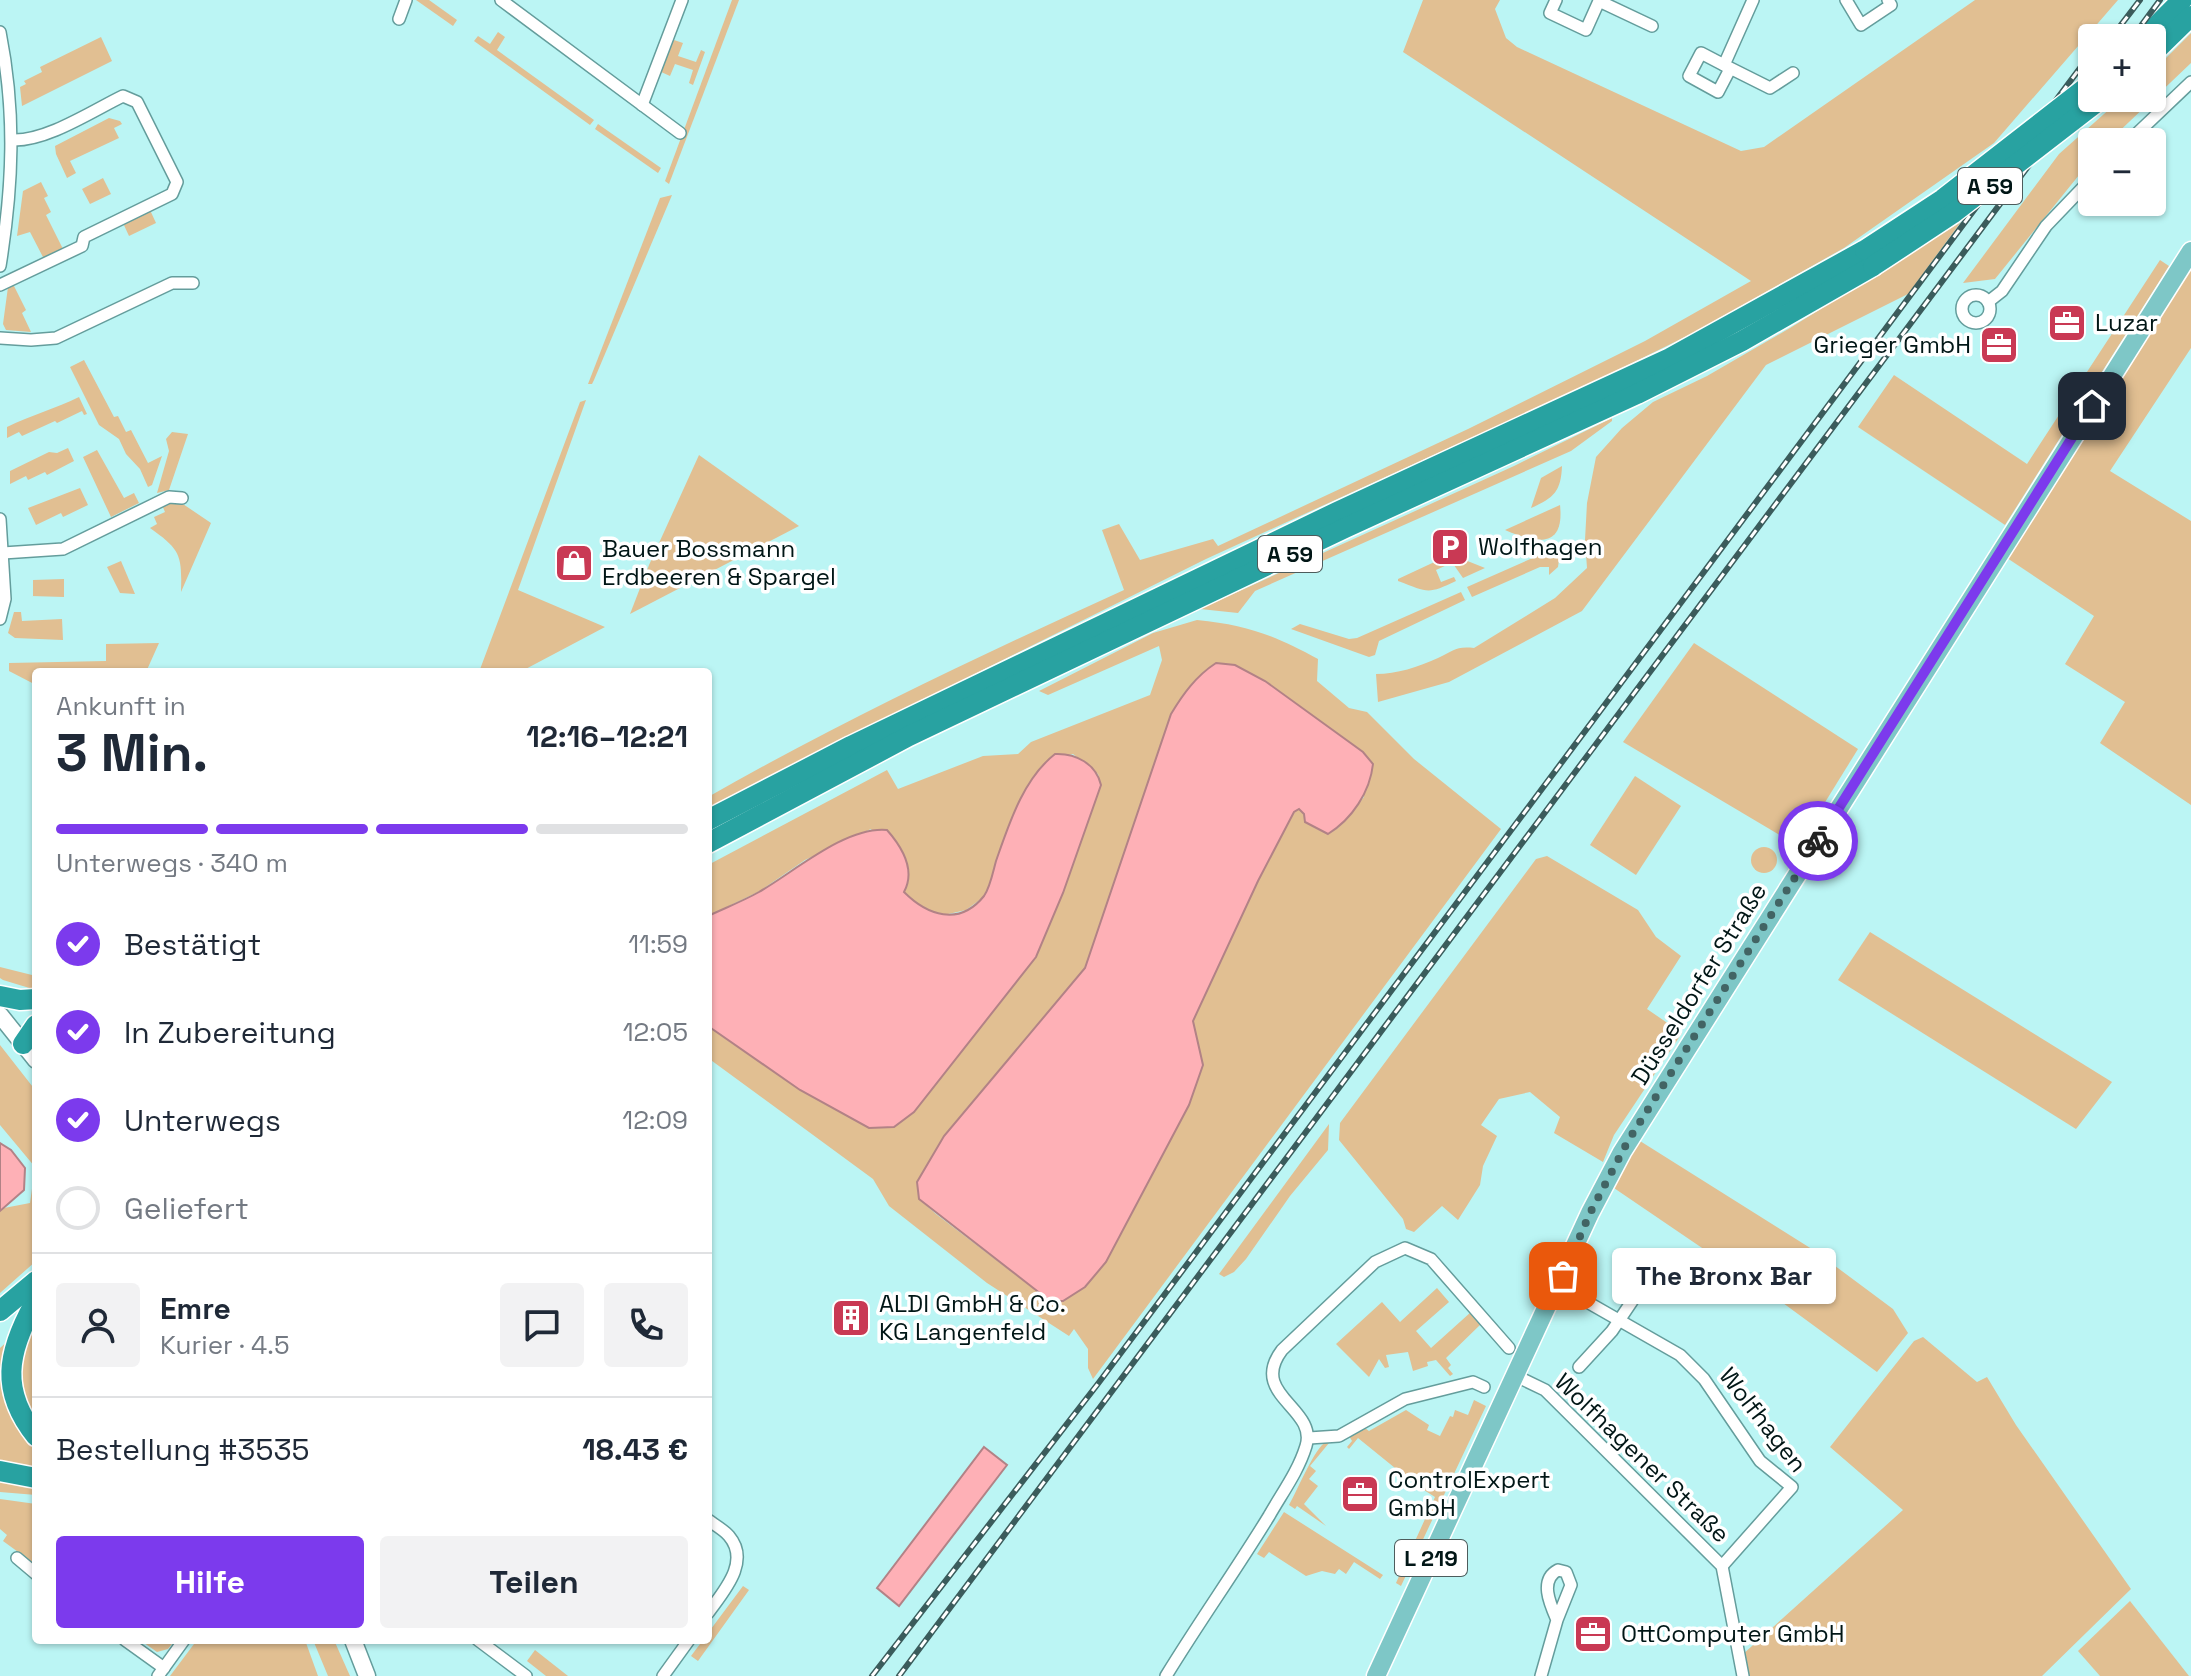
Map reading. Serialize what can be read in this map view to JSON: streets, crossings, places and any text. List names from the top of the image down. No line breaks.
{"streets":{"highway":["A 59"],"main road":["Düsseldorfer Straße","L 219"],"street":["Wolfhagen","Wolfhagener Straße"]},"crossings":[["Düsseldorfer Straße","Wolfhagener Straße"],["Wolfhagen","Wolfhagener Straße"]],"places":{"office":["Luzar","Grieger GmbH","ControlExpert GmbH","OttComputer GmbH"],"parking":["Wolfhagen"],"shop":["Bauer Bossmann Erdbeeren & Spargel"],"other":["The Bronx Bar"],"building":["ALDI GmbH & Co. KG Langenfeld"]},"page":{"map_buttons":["+","−"],"heading":["3 Min.","Ankunft in","12:16–12:21"],"panel":["Emre","Kurier · 4.5","Bestellung #3535","18.43 €"],"bar":"Unterwegs · 340 m","list":[["Bestätigt","11:59"],["In Zubereitung","12:05"],["Unterwegs","12:09"],"Geliefert"],"bubble":"The Bronx Bar","buttons":["Hilfe","Teilen"]}}
